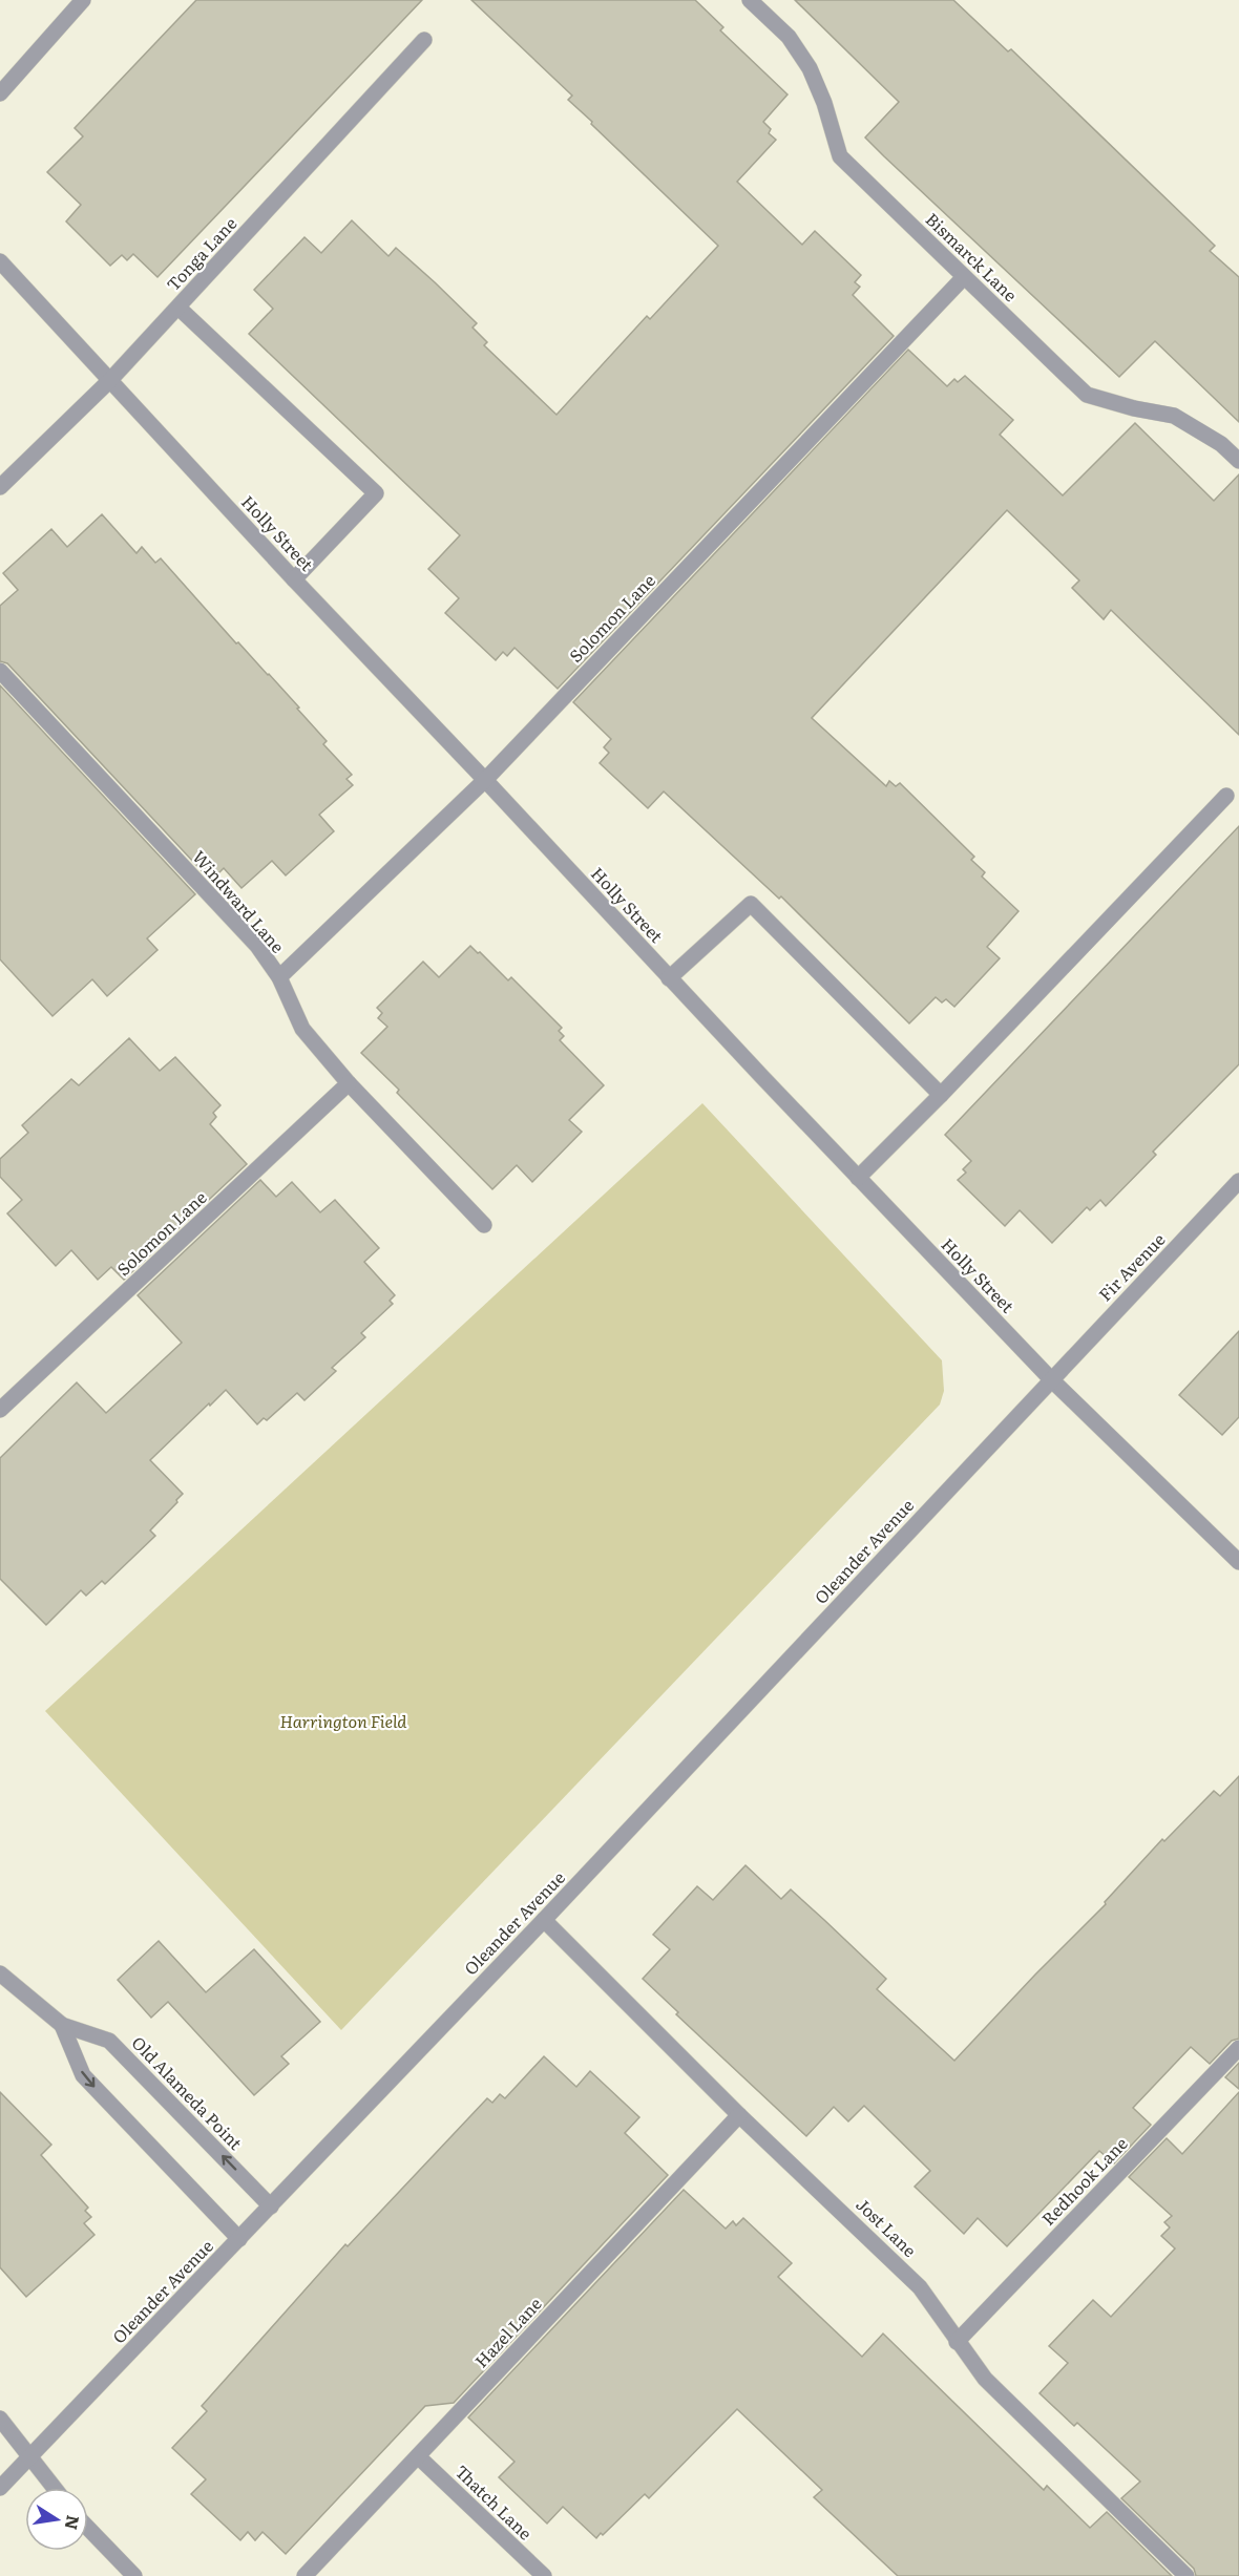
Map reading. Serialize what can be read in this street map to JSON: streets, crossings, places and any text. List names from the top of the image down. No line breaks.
{"streets":{"street":["Tonga Lane","Bismarck Lane","Holly Street","Solomon Lane","Windward Lane","Fir Avenue","Oleander Avenue","Old Alameda Point","Redhook Lane","Jost Lane","Hazel Lane","Thatch Lane"]},"crossings":[["Tonga Lane","Holly Street"],["Bismarck Lane","Solomon Lane"],["Holly Street","Solomon Lane"],["Holly Street","Fir Avenue"],["Holly Street","Oleander Avenue"],["Solomon Lane","Windward Lane"],["Fir Avenue","Oleander Avenue"],["Oleander Avenue","Old Alameda Point"],["Oleander Avenue","Jost Lane"],["Redhook Lane","Jost Lane"],["Jost Lane","Hazel Lane"],["Hazel Lane","Thatch Lane"]],"parks":["Harrington Field"],"north":"right"}
